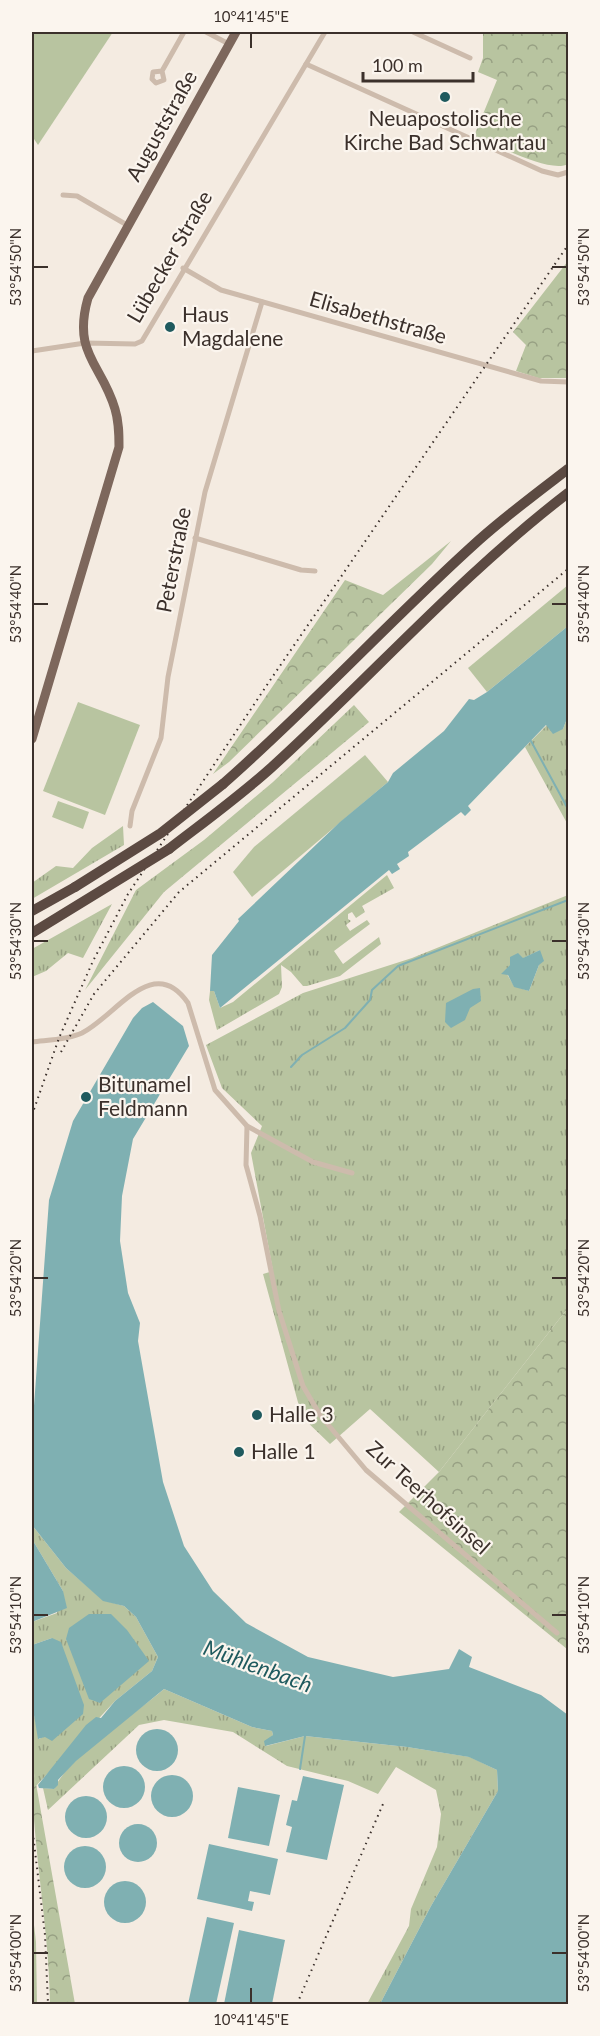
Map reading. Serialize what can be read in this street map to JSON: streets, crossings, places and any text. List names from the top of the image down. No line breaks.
{"streets":{"main road":["Auguststraße"],"street":["Lübecker Straße","Elisabethstraße","Peterstraße","Zur Teerhofsinsel"]},"crossings":[["Auguststraße","Lübecker Straße"],["Lübecker Straße","Elisabethstraße"],["Elisabethstraße","Peterstraße"]],"water":["Mühlenbach"],"places":["Neuapostolische Kirche Bad Schwartau","Haus Magdalene","Bitunamel Feldmann","Halle 3","Halle 1"],"scale_bar":"100 m","coordinates":["10°41'45\"E","53°54'50\"N","53°54'40\"N","53°54'30\"N","53°54'20\"N","53°54'10\"N","53°54'00\"N"]}
